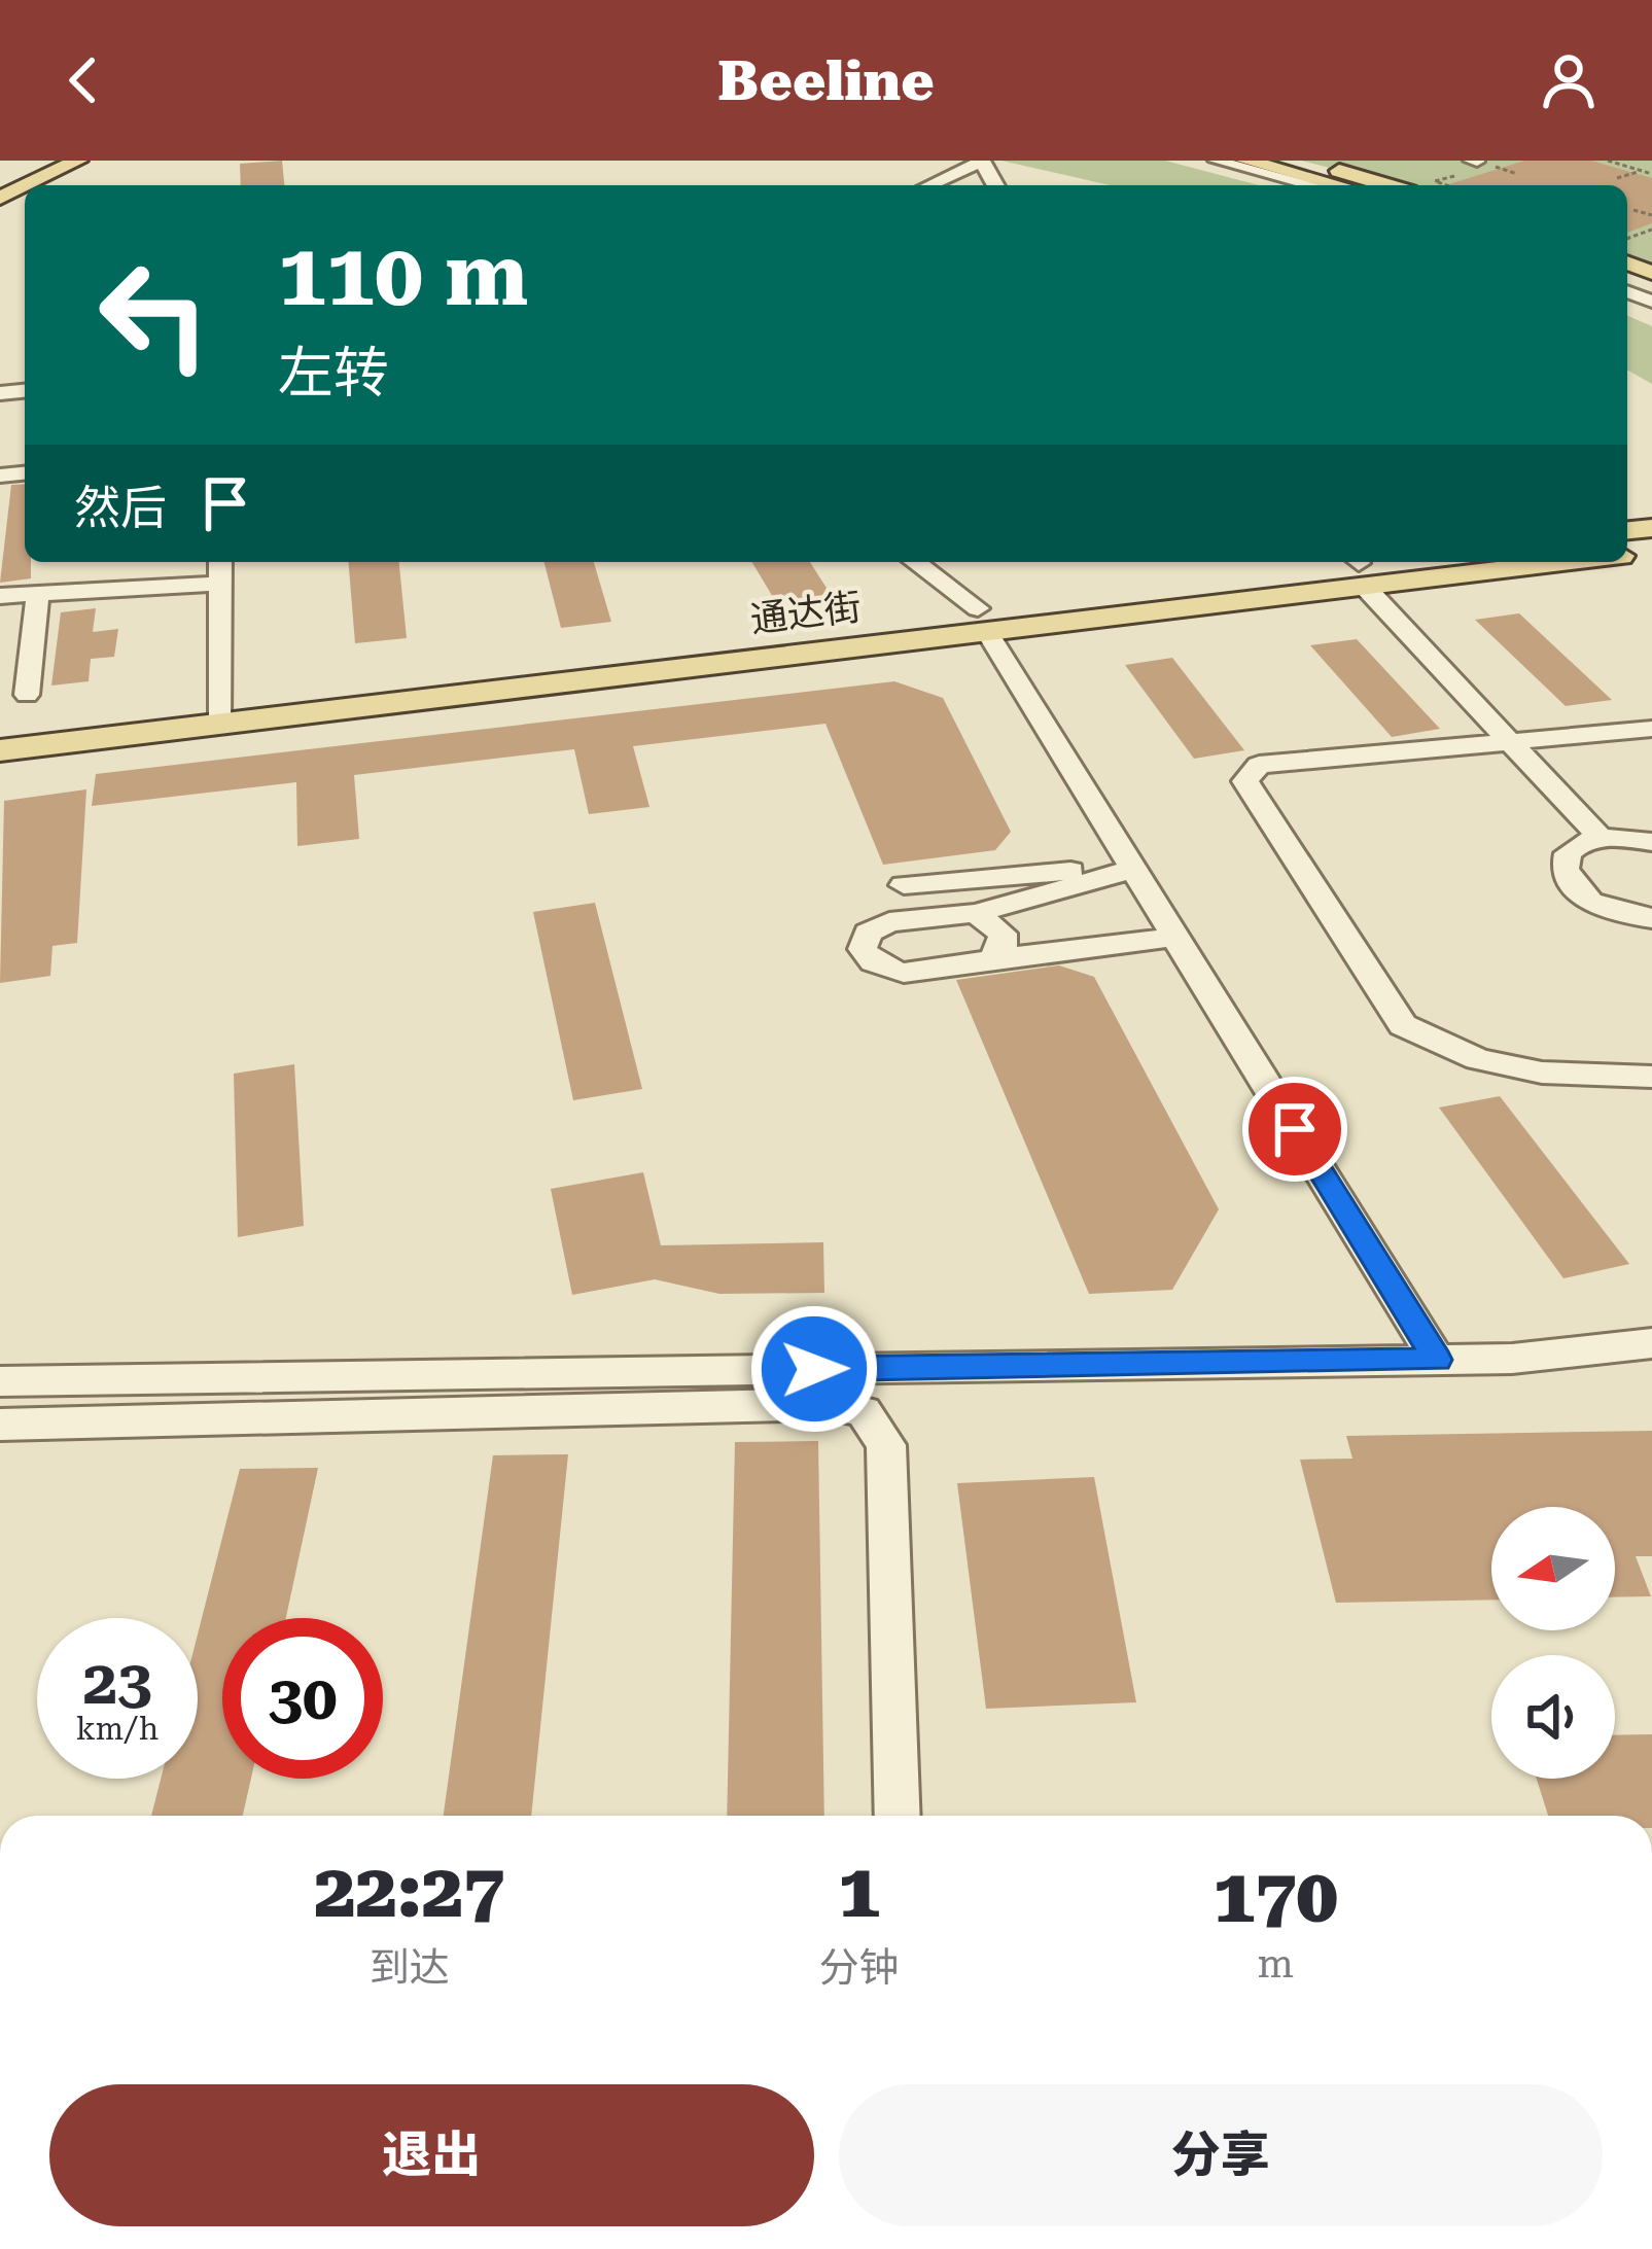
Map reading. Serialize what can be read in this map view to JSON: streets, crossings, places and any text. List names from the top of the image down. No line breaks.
{"streets":{"main road":["通达街"]},"north":"left","page":{"header":"Beeline","turn":["110 m","左转"],"then":"然后","speed":"23 km/h","limit":"30","eta":["22:27","到达","1","分钟","170","m"],"buttons":["退出","分享"]}}
